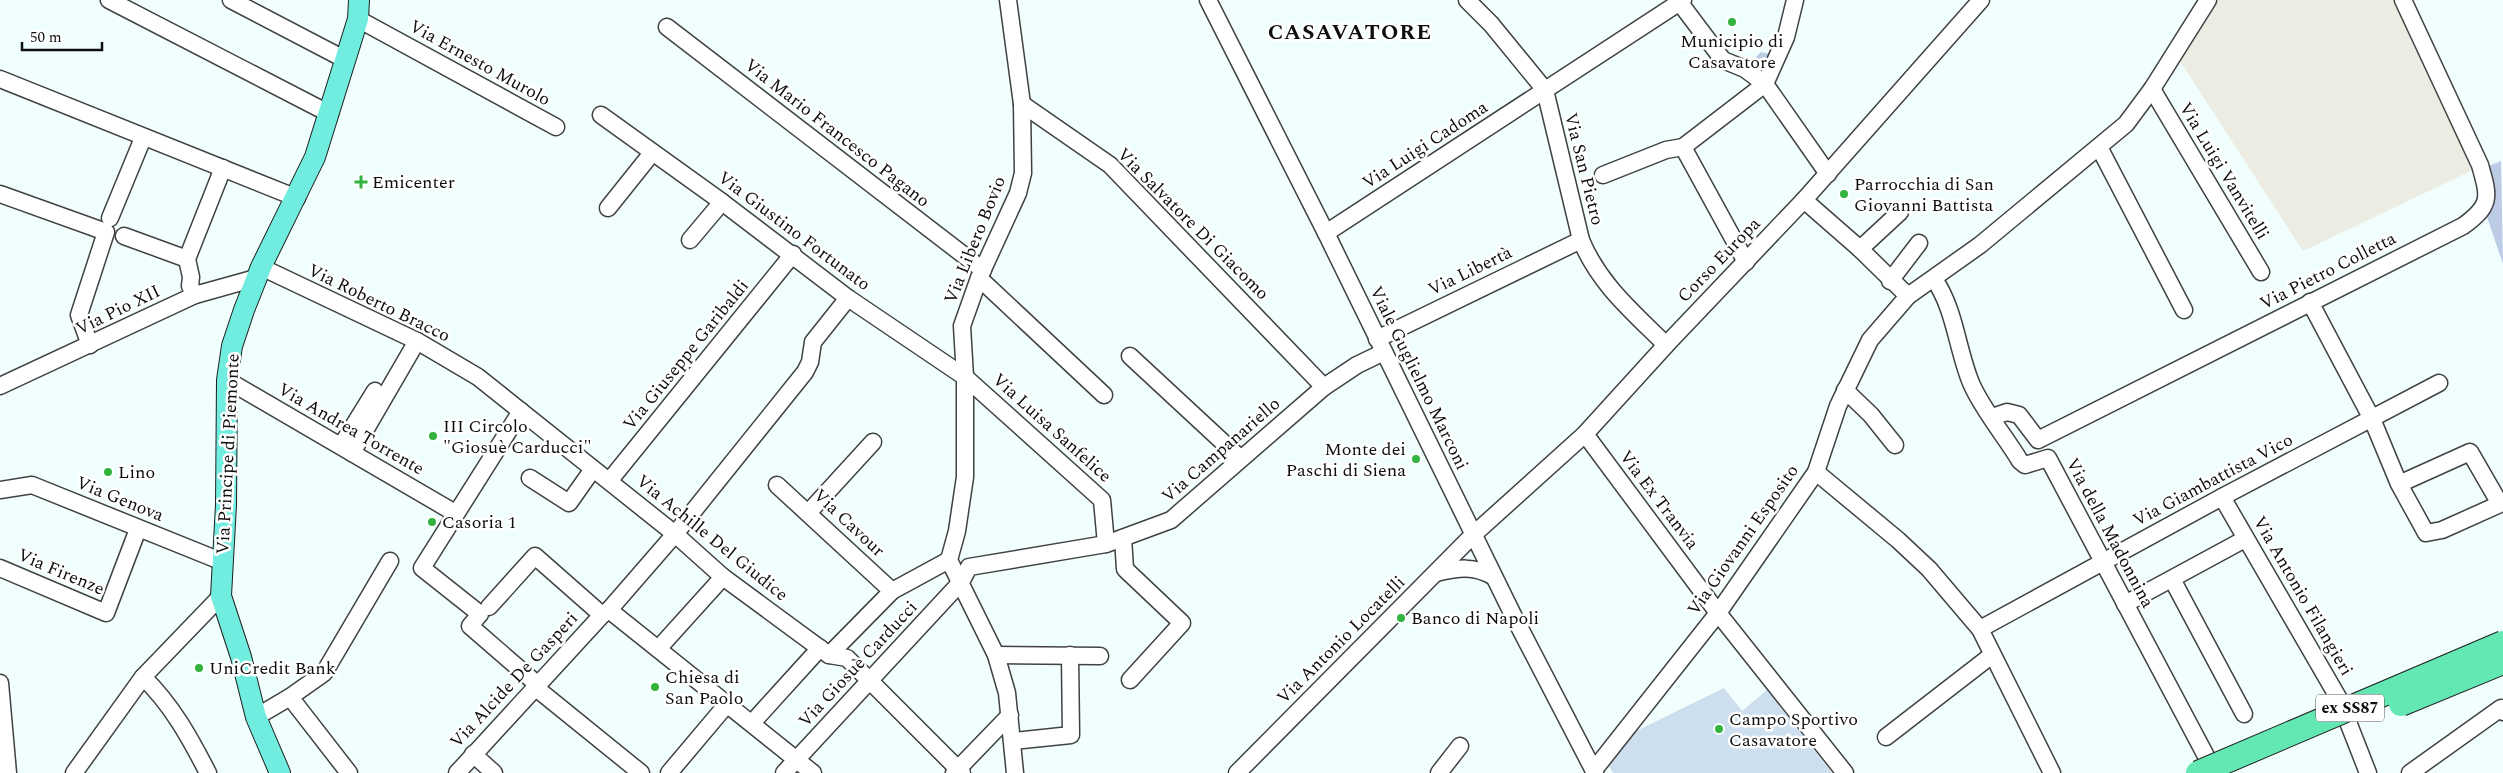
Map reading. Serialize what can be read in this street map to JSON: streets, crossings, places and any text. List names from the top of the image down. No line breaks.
{"streets":{"highway":["ex SS87"],"main road":["Via Principe di Piemonte"],"street":["Via Ernesto Murolo","Via Mario Francesco Pagano","Via Luigi Cadoma","Via San Pietro","Via Luigi Vanvitelli","Via Salvatore Di Giacomo","Via Giustino Fortunato","Via Libero Bovio","Corso Europa","Via Libertà","Via Pietro Colletta","Via Roberto Bracco","Via Pio XII","Via Giuseppe Garibaldi","Viale Guglielmo Marconi","Via Luisa Sanfelice","Via Andrea Torrente","Via Campanariello","Via Giambattista Vico","Via Genova","Via Ex Tranvia","Via Cavour","Via della Madonnina","Via Achille Del Giudice","Via Giovanni Esposito","Via Firenze","Via Antonio Filangieri","Via Antonio Locatelli","Via Giosuè Carducci","Via Alcide De Gasperi"]},"crossings":[["Via Ernesto Murolo","Via Principe di Piemonte"],["Via Mario Francesco Pagano","Via Libero Bovio"],["Via Luigi Cadoma","Via San Pietro"],["Via Luigi Cadoma","Viale Guglielmo Marconi"],["Via San Pietro","Corso Europa"],["Via San Pietro","Via Libertà"],["Via Luigi Vanvitelli","Via Giovanni Esposito"],["Via Salvatore Di Giacomo","Via Libero Bovio"],["Via Salvatore Di Giacomo","Via Campanariello"],["Via Giustino Fortunato","Via Libero Bovio"],["Via Giustino Fortunato","Via Giuseppe Garibaldi"],["Via Giustino Fortunato","Via Luisa Sanfelice"],["Via Giustino Fortunato","Via Alcide De Gasperi"],["Via Libero Bovio","Via Luisa Sanfelice"],["Corso Europa","Viale Guglielmo Marconi"],["Corso Europa","Via Ex Tranvia"],["Corso Europa","Via Antonio Locatelli"],["Via Libertà","Viale Guglielmo Marconi"],["Via Libertà","Via Campanariello"],["Via Roberto Bracco","Via Pio XII"],["Via Roberto Bracco","Via Principe di Piemonte"],["Via Roberto Bracco","Via Achille Del Giudice"],["Via Pio XII","Via Principe di Piemonte"],["Via Giuseppe Garibaldi","Via Achille Del Giudice"],["Viale Guglielmo Marconi","Via Campanariello"],["Viale Guglielmo Marconi","Via Giovanni Esposito"],["Viale Guglielmo Marconi","Via Antonio Locatelli"],["Via Luisa Sanfelice","Via Campanariello"],["Via Andrea Torrente","Via Principe di Piemonte"],["Via Campanariello","Via Giosuè Carducci"],["Via Principe di Piemonte","Via Genova"],["Via Giambattista Vico","Via della Madonnina"],["Via Giambattista Vico","Via Antonio Filangieri"],["Via Genova","Via Firenze"],["Via Ex Tranvia","Via Giovanni Esposito"],["Via della Madonnina","Via Giovanni Esposito"],["Via della Madonnina","ex SS87"],["Via Achille Del Giudice","Via Giosuè Carducci"],["Via Achille Del Giudice","Via Alcide De Gasperi"]],"districts":["CASAVATORE"],"places":{"other":["Municipio di Casavatore","Parrocchia di San Giovanni Battista","III Circolo \"Giosuè Carducci\"","Monte dei Paschi di Siena","Lino","Casoria 1","Banco di Napoli","UniCredit Bank","Chiesa di San Paolo","Campo Sportivo Casavatore"],"health":["Emicenter"]},"scale_bar":"50 m"}
